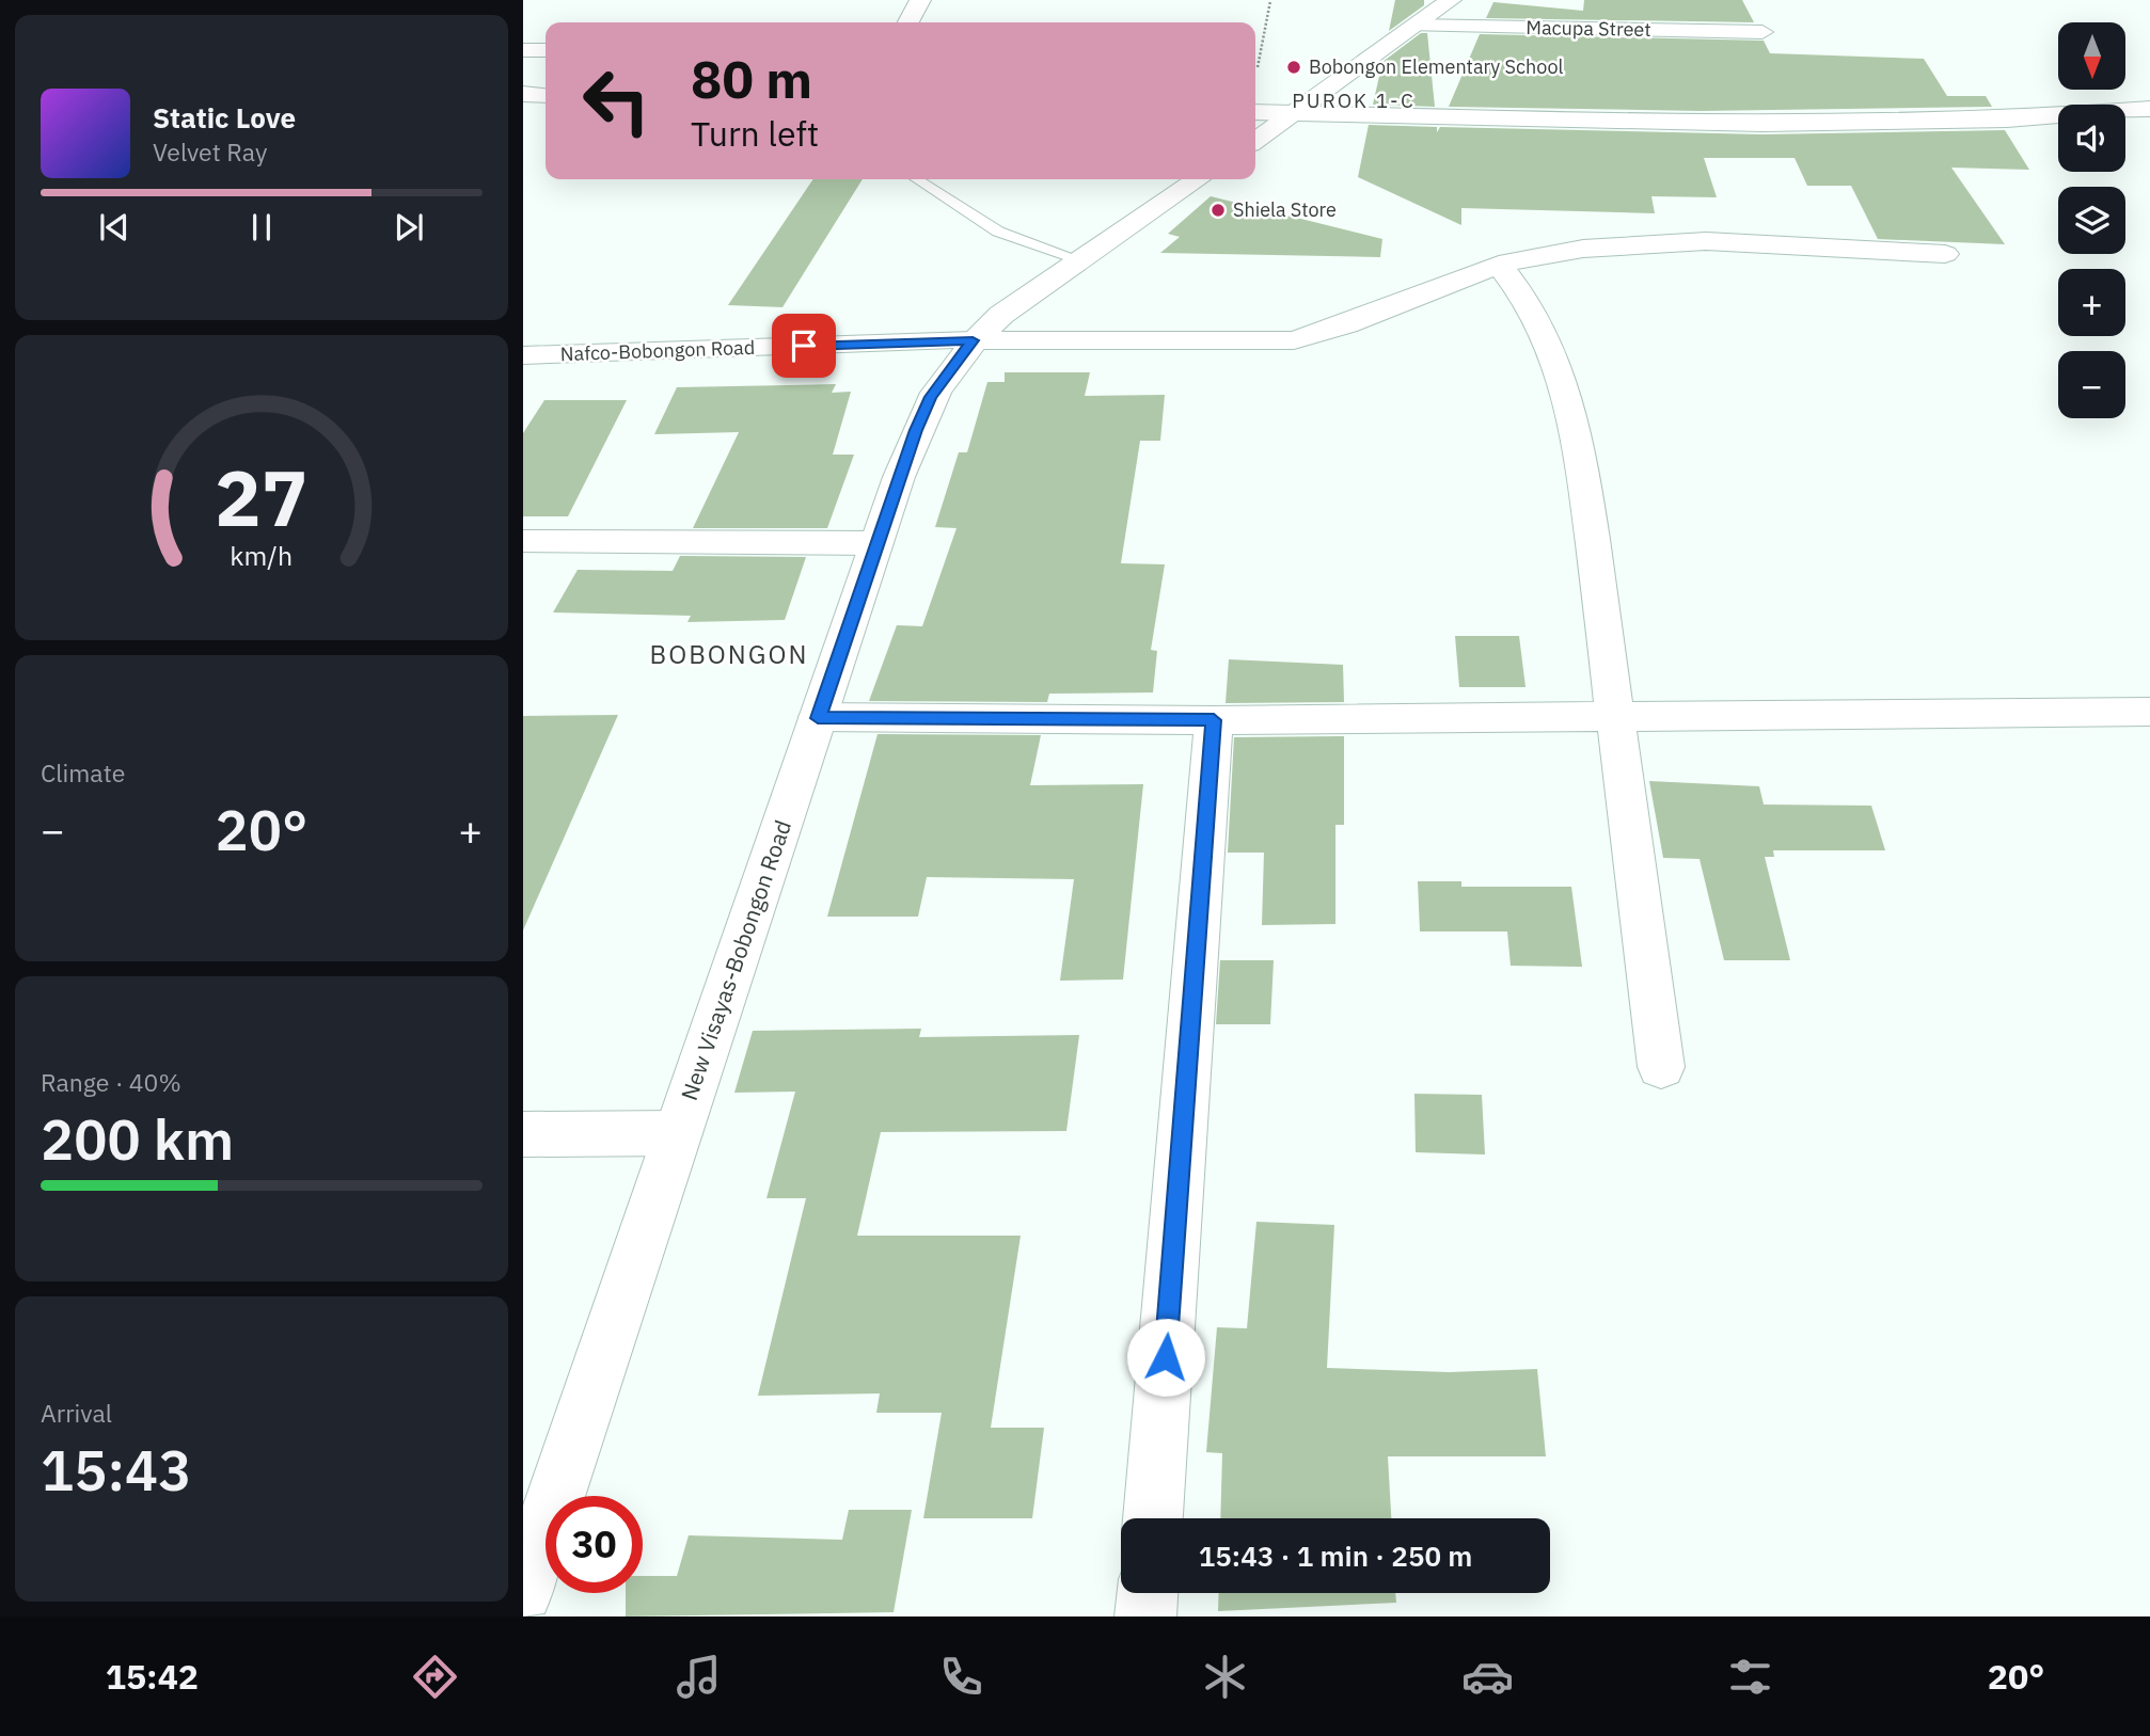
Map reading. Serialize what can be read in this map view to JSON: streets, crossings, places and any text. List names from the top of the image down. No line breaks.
{"streets":{"street":["Macupa Street","Nafco-Bobongon Road","New Visayas-Bobongon Road"]},"crossings":[["Nafco-Bobongon Road","New Visayas-Bobongon Road"]],"districts":["PUROK 1-C","BOBONGON"],"places":["Bobongon Elementary School","Shiela Store"],"north":"bottom","page":{"map_buttons":["+","−"],"turn":["80 m","Turn left"],"song":["Static Love","Velvet Ray"],"tile":["Climate",["Range · 40%","200 km"],["Arrival","15:43"]],"heat":["−","20°","+"],"limit":"30","trip":"15:43 · 1 min · 250 m","tabs":["15:42","20°"],"gauge":["27","km/h"]}}
